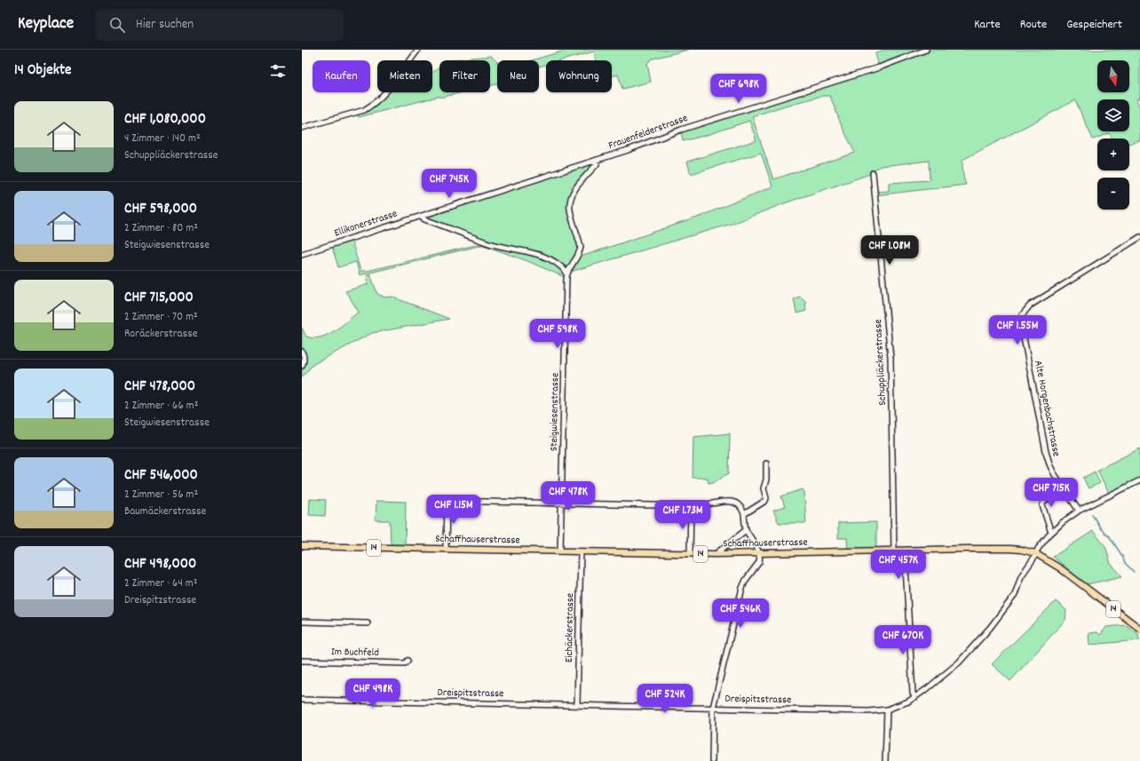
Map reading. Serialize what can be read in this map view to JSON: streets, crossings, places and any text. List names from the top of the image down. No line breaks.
{"streets":{"main road":["Schaffhauserstrasse","14"],"street":["Frauenfelderstrasse","Ellikonerstrasse","Schuppliäckerstrasse","Alte Horgenbachstrasse","Steigwiesenstrasse","Eichäckerstrasse","Im Buchfeld","Dreispitzstrasse"]},"crossings":[["Frauenfelderstrasse","Ellikonerstrasse"],["Schuppliäckerstrasse","Schaffhauserstrasse"],["Alte Horgenbachstrasse","Dreispitzstrasse"],["Steigwiesenstrasse","Schaffhauserstrasse"],["Schaffhauserstrasse","Eichäckerstrasse"],["Schaffhauserstrasse","Dreispitzstrasse"],["Eichäckerstrasse","Dreispitzstrasse"]],"north":"bottom","page":{"header":"Keyplace","search":"Hier suchen","nav":["Karte","Route","Gespeichert"],"heading":"14 Objekte","map_buttons":["+","−"],"chip":["Kaufen","Mieten","Filter","Neu","Wohnung"],"price":["CHF 698K","CHF 745K","CHF 1.08M","CHF 1.55M","CHF 598K","CHF 715K","CHF 478K","CHF 1.15M","CHF 1.73M","CHF 457K","CHF 546K","CHF 670K","CHF 498K","CHF 524K"],"list":[{"name":"CHF 1,080,000","note":"4 Zimmer · 140 m² · Schuppliäckerstrasse"},{"name":"CHF 598,000","note":"2 Zimmer · 80 m² · Steigwiesenstrasse"},{"name":"CHF 715,000","note":"2 Zimmer · 70 m² · Roräckerstrasse"},{"name":"CHF 478,000","note":"2 Zimmer · 66 m² · Steigwiesenstrasse"},{"name":"CHF 546,000","note":"2 Zimmer · 56 m² · Baumäckerstrasse"},{"name":"CHF 498,000","note":"2 Zimmer · 64 m² · Dreispitzstrasse"}]}}
